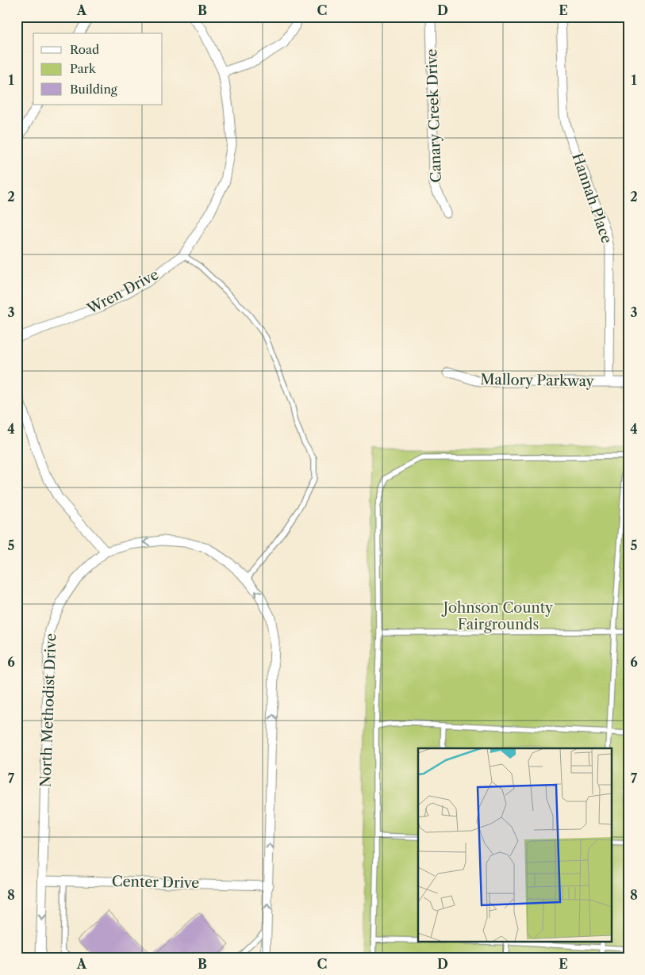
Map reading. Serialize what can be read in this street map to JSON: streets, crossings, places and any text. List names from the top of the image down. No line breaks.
{"streets":{"street":["Canary Creek Drive","Hannah Place","Wren Drive","Mallory Parkway","North Methodist Drive","Center Drive"]},"crossings":[["Hannah Place","Mallory Parkway"],["North Methodist Drive","Center Drive"]],"parks":["Johnson County Fairgrounds"],"legend":["Road","Park","Building"],"grid":{"columns":["A","B","C","D","E"],"rows":["1","2","3","4","5","6","7","8"]}}
